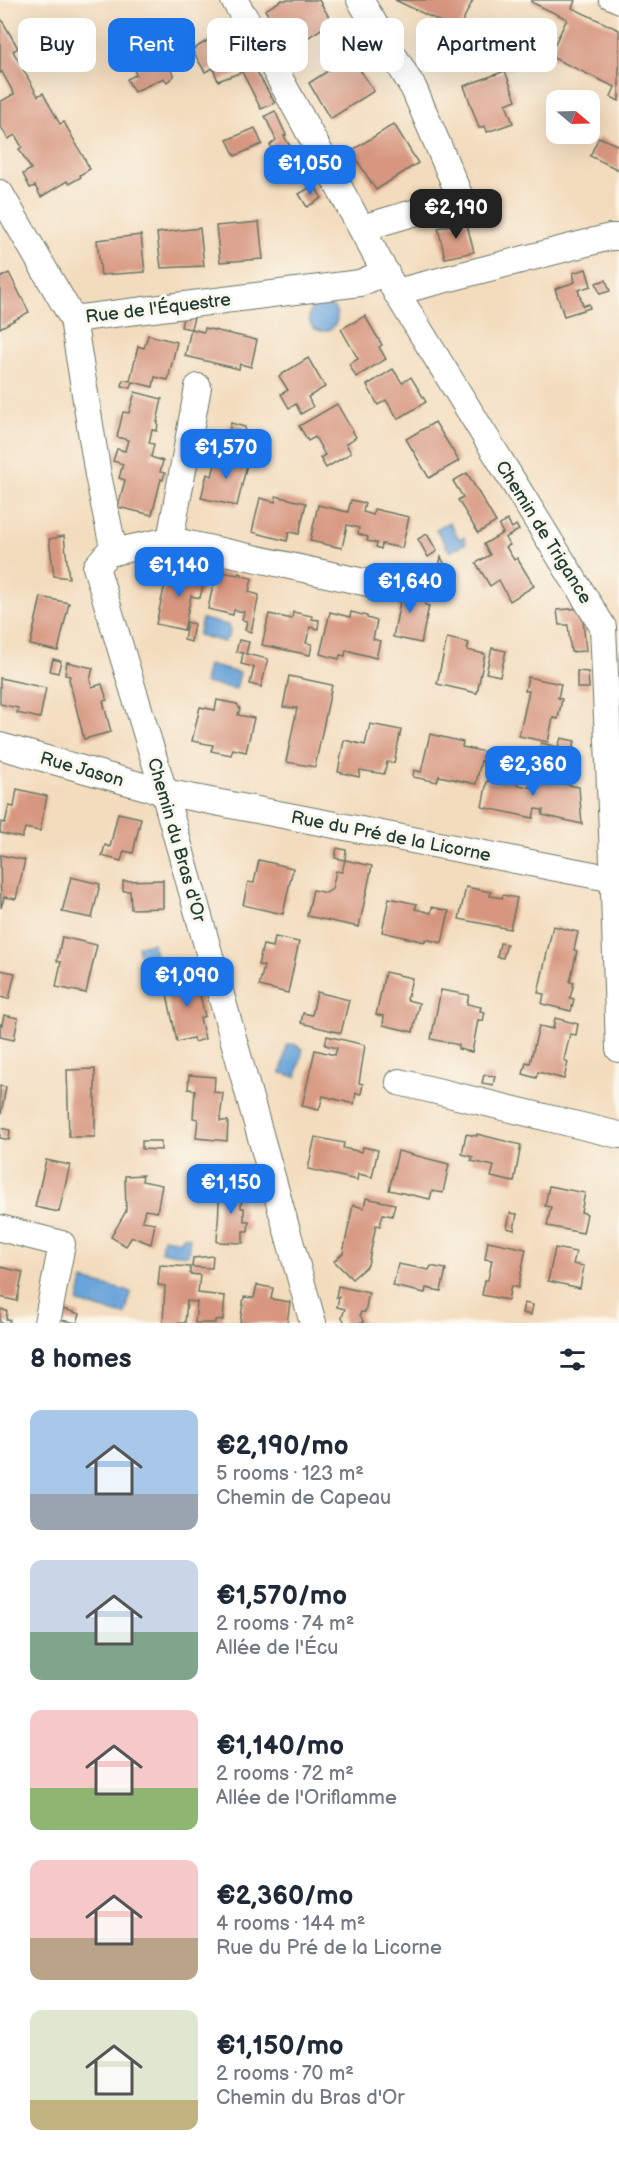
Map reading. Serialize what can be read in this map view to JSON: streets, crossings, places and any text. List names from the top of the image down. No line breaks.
{"streets":{"street":["Rue de l'Équestre","Chemin de Trigance","Rue Jason","Rue du Pré de la Licorne","Chemin du Bras d'Or"]},"crossings":[["Rue de l'Équestre","Chemin de Trigance"],["Rue de l'Équestre","Chemin du Bras d'Or"],["Chemin de Trigance","Rue du Pré de la Licorne"],["Rue Jason","Rue du Pré de la Licorne"],["Rue Jason","Chemin du Bras d'Or"],["Rue du Pré de la Licorne","Chemin du Bras d'Or"]],"north":"right","page":{"chip":["Buy","Rent","Filters","New","Apartment"],"price":["€1,050","€2,190","€1,570","€1,140","€1,640","€2,360","€1,090","€1,150"],"heading":"8 homes","list":[{"name":"€2,190/mo","note":"5 rooms · 123 m² · Chemin de Capeau"},{"name":"€1,570/mo","note":"2 rooms · 74 m² · Allée de l'Écu"},{"name":"€1,140/mo","note":"2 rooms · 72 m² · Allée de l'Oriflamme"},{"name":"€2,360/mo","note":"4 rooms · 144 m² · Rue du Pré de la Licorne"},{"name":"€1,150/mo","note":"2 rooms · 70 m² · Chemin du Bras d'Or"}]}}
